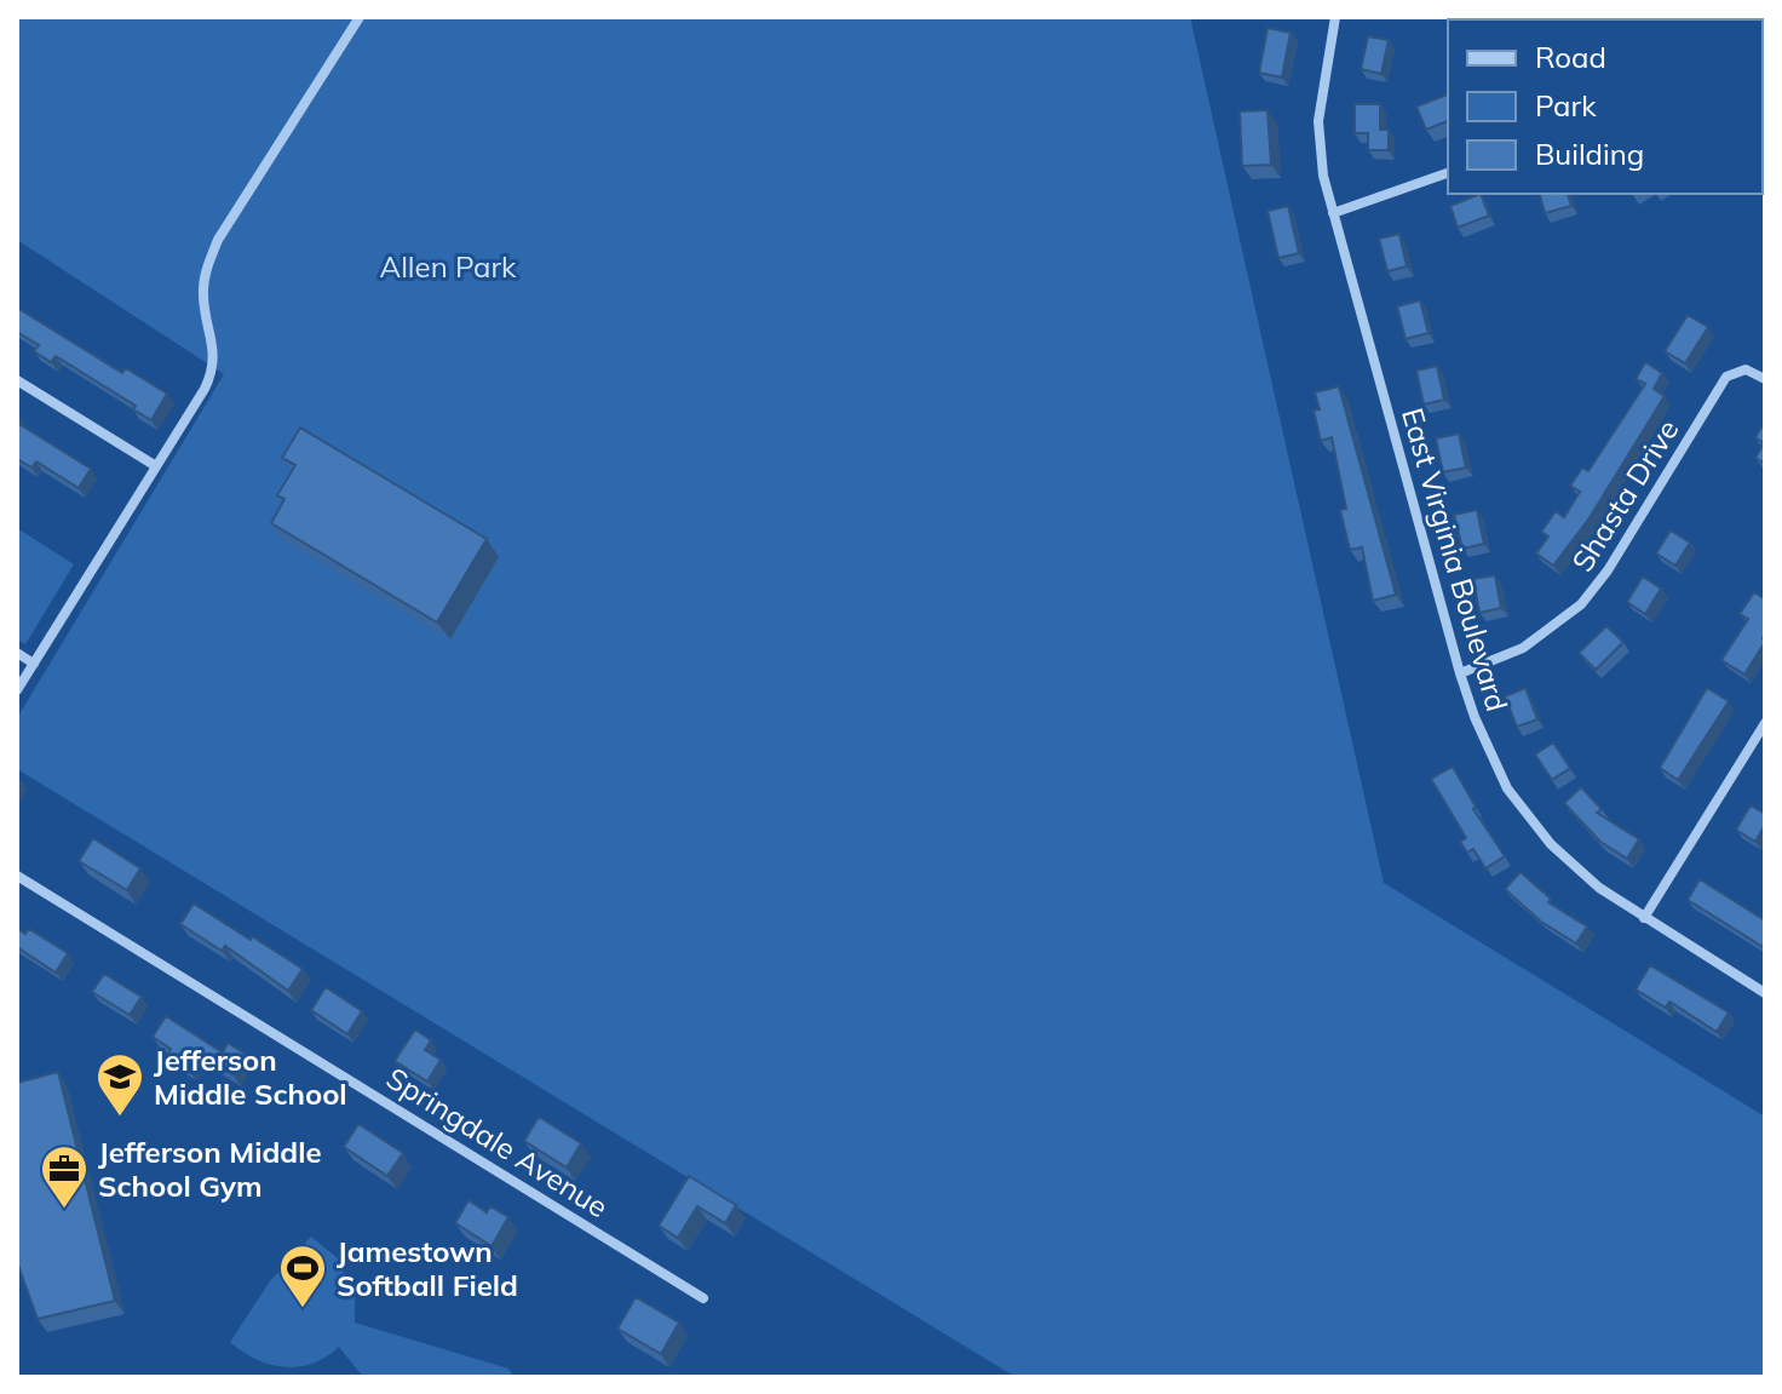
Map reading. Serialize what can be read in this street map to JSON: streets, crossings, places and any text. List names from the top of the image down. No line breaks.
{"streets":{"street":["Shasta Drive","East Virginia Boulevard","Springdale Avenue"]},"crossings":[["Shasta Drive","East Virginia Boulevard"]],"parks":["Allen Park"],"places":{"school or university":["Jefferson Middle School"],"office":["Jefferson Middle School Gym"],"sports":["Jamestown Softball Field"]},"legend":["Road","Park","Building"]}
